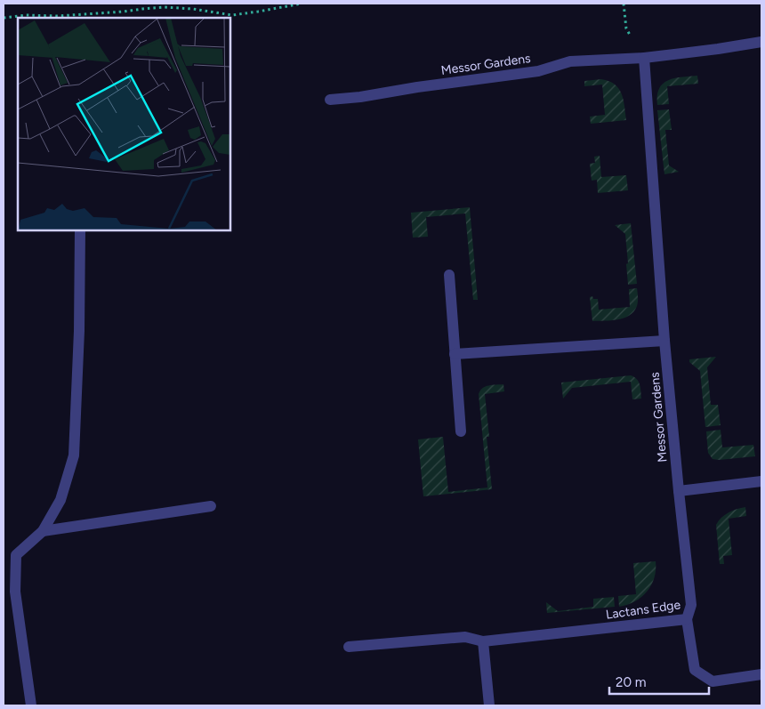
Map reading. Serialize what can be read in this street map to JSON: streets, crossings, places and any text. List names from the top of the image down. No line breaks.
{"streets":{"street":["Messor Gardens","Lactans Edge"]},"crossings":[["Messor Gardens","Lactans Edge"]],"scale_bar":"20 m"}
